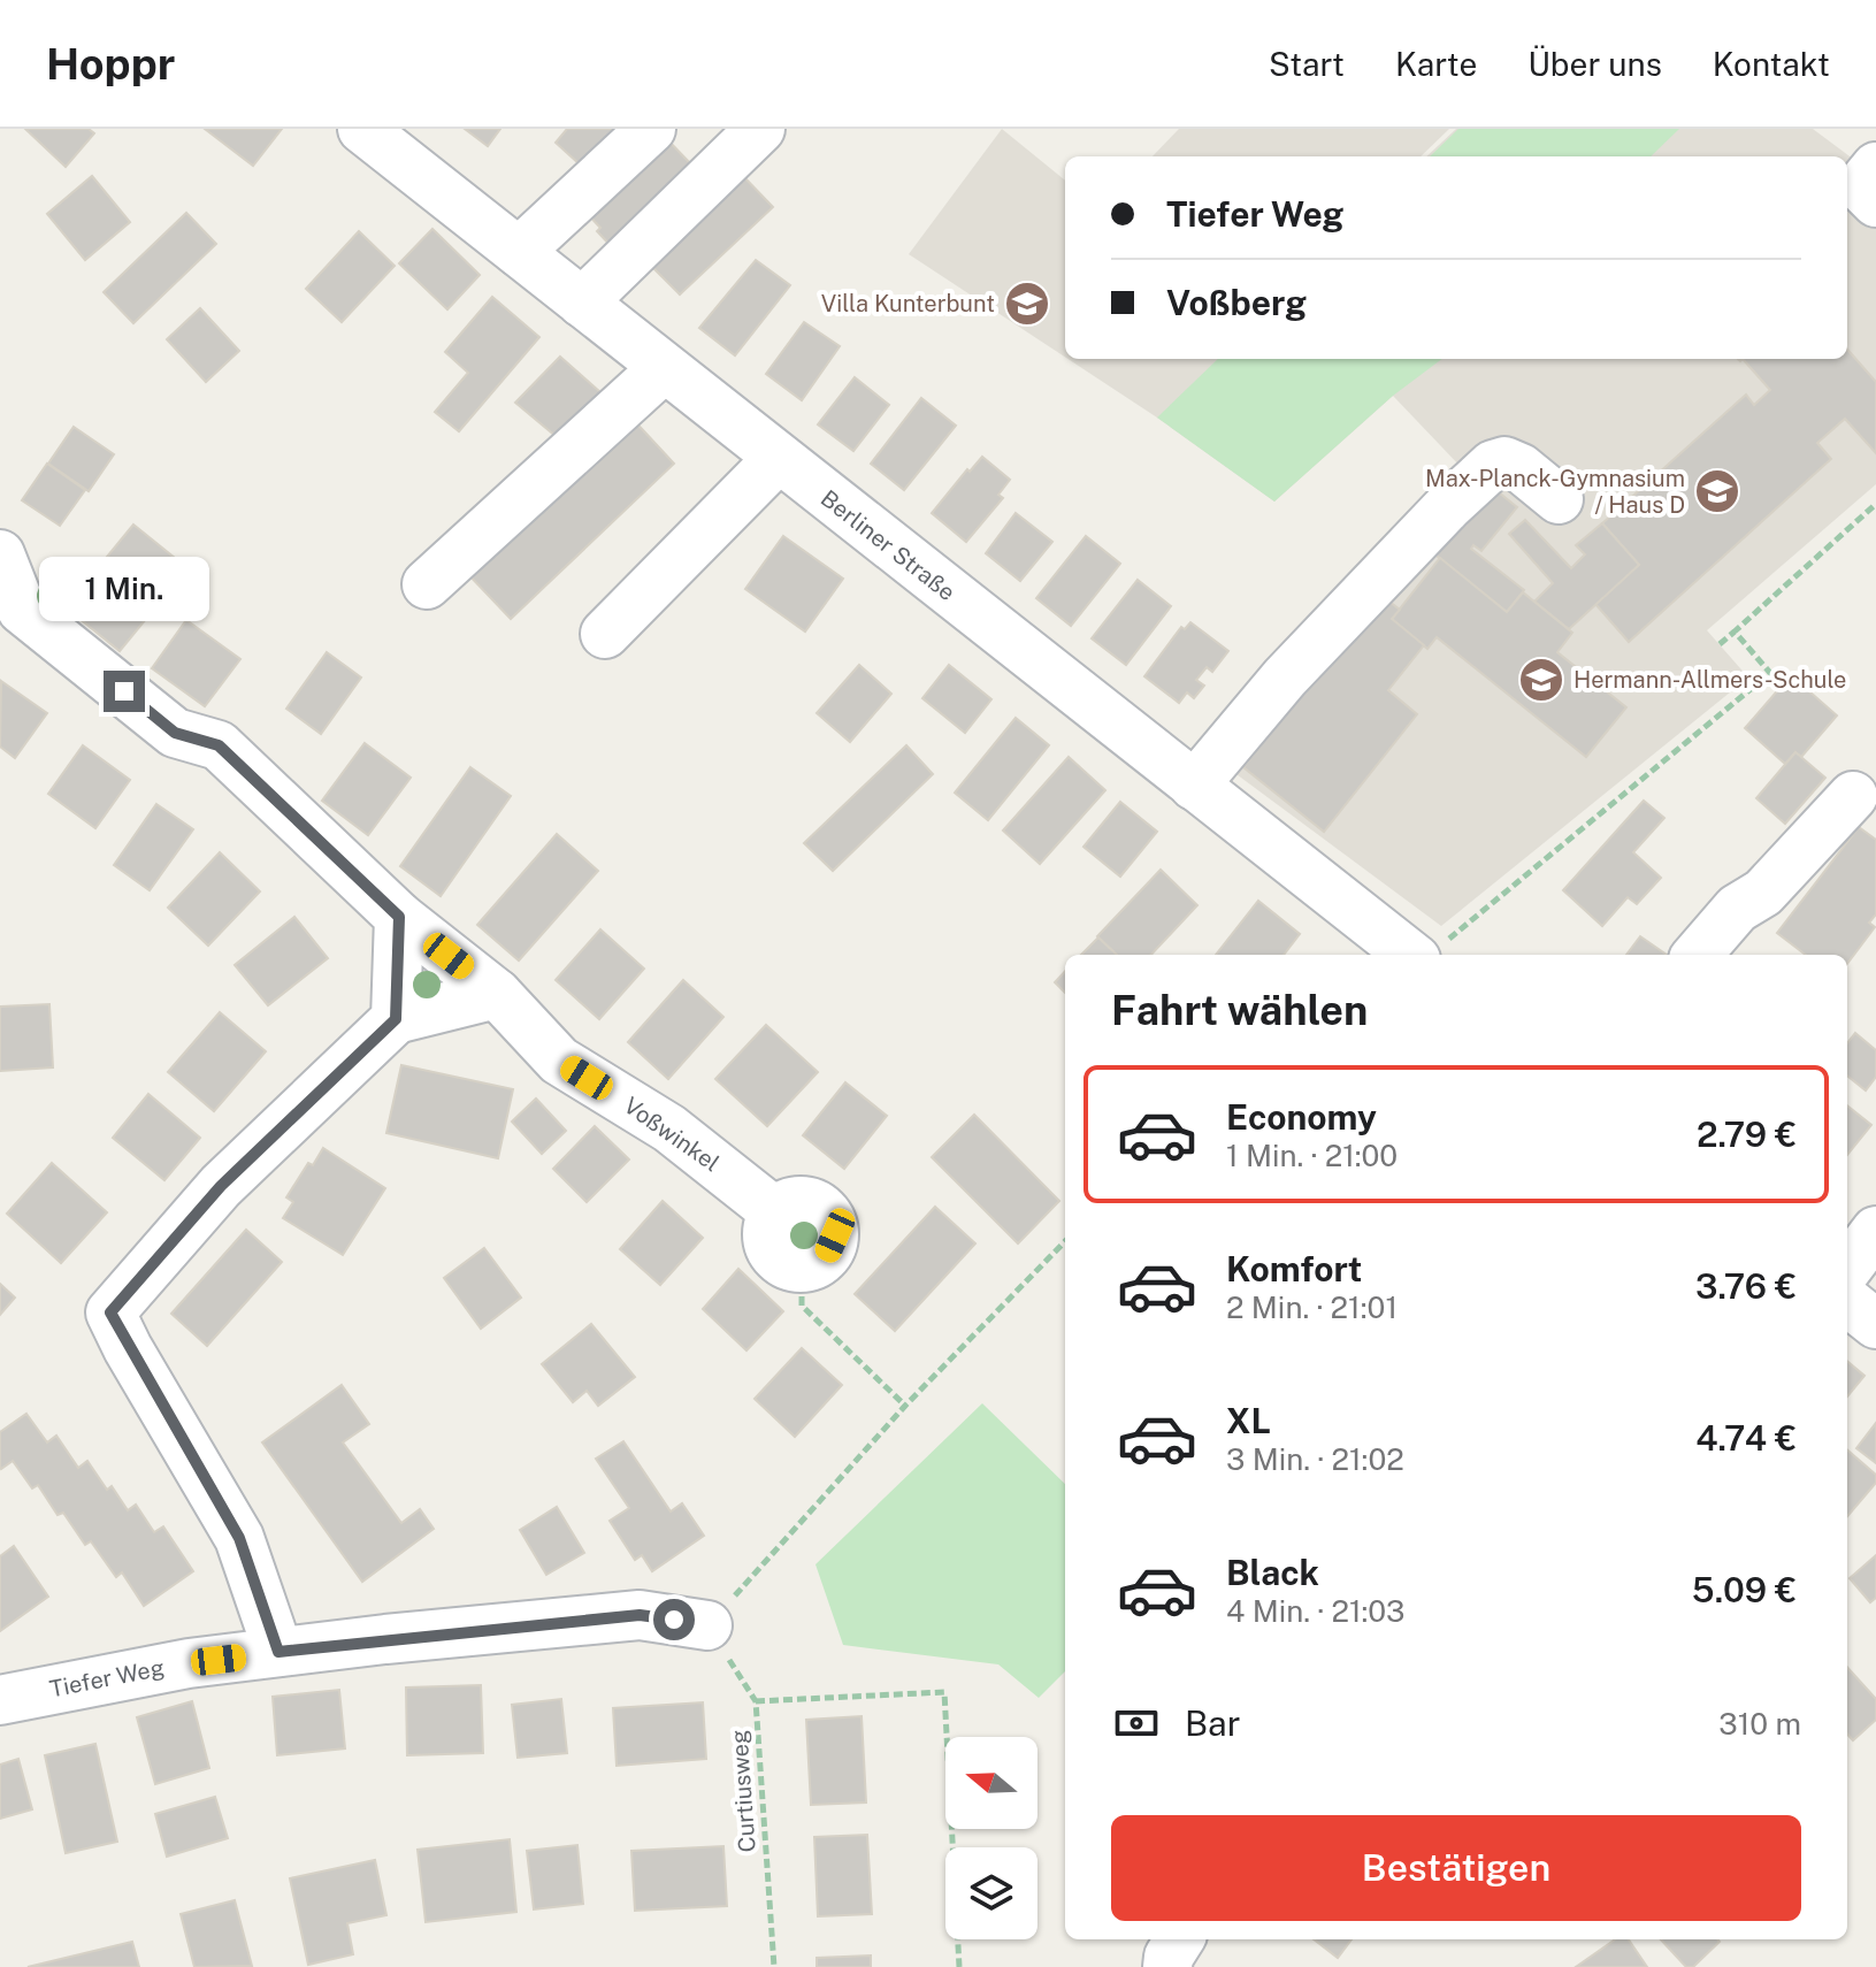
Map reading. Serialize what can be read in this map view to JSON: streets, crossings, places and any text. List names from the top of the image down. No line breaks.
{"streets":{"street":["Berliner Straße","Voßwinkel","Tiefer Weg"],"path":["Curtiusweg"]},"crossings":[["Tiefer Weg","Curtiusweg"]],"places":{"school or university":["Villa Kunterbunt","Max-Planck-Gymnasium / Haus D","Hermann-Allmers-Schule"]},"north":"left","page":{"header":"Hoppr","nav":["Start","Karte","Über uns","Kontakt"],"banner":["Tiefer Weg","Voßberg"],"bubble":"1 Min.","heading":"Fahrt wählen","list":[{"name":"Economy","note":"1 Min. · 21:00","value":"2.79 €"},{"name":"Komfort","note":"2 Min. · 21:01","value":"3.76 €"},{"name":"XL","note":"3 Min. · 21:02","value":"4.74 €"},{"name":"Black","note":"4 Min. · 21:03","value":"5.09 €"}],"pay":["Bar","310 m"],"buttons":"Bestätigen"}}
